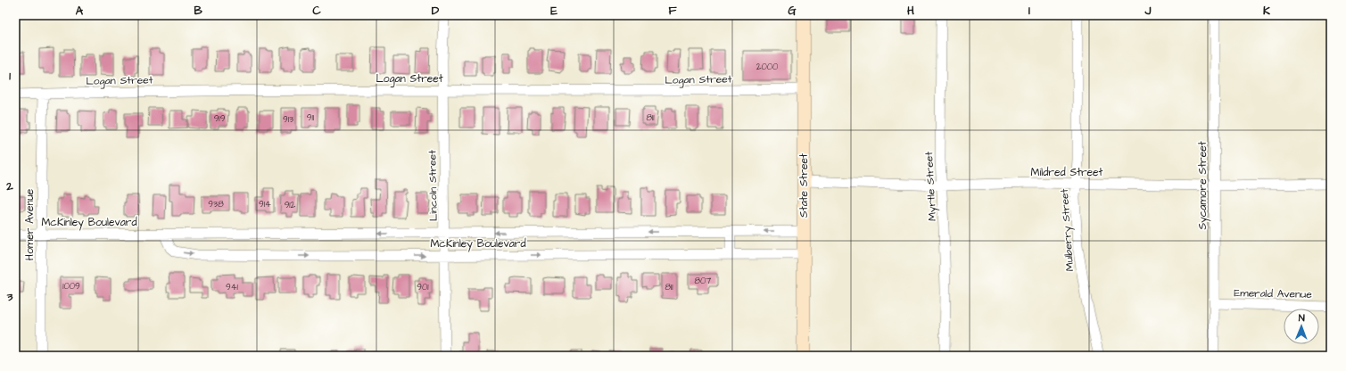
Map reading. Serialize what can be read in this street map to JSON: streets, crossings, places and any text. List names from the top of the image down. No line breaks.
{"streets":{"street":["Logan Street","Mildred Street","Lincoln Street","State Street","Sycamore Street","Myrtle Street","McKinley Boulevard","Homer Avenue","Mulberry Street","Emerald Avenue"]},"crossings":[["Logan Street","Lincoln Street"],["Logan Street","State Street"],["Logan Street","Homer Avenue"],["Mildred Street","State Street"],["Mildred Street","Sycamore Street"],["Mildred Street","Myrtle Street"],["Mildred Street","Mulberry Street"],["Lincoln Street","McKinley Boulevard"],["State Street","McKinley Boulevard"],["Sycamore Street","Emerald Avenue"],["McKinley Boulevard","Homer Avenue"]],"house_numbers":["2000","911","811","919","913","938","914","912","807","1009","941","901","811"],"north":"top","grid":{"columns":["A","B","C","D","E","F","G","H","I","J","K"],"rows":["1","2","3"]}}
